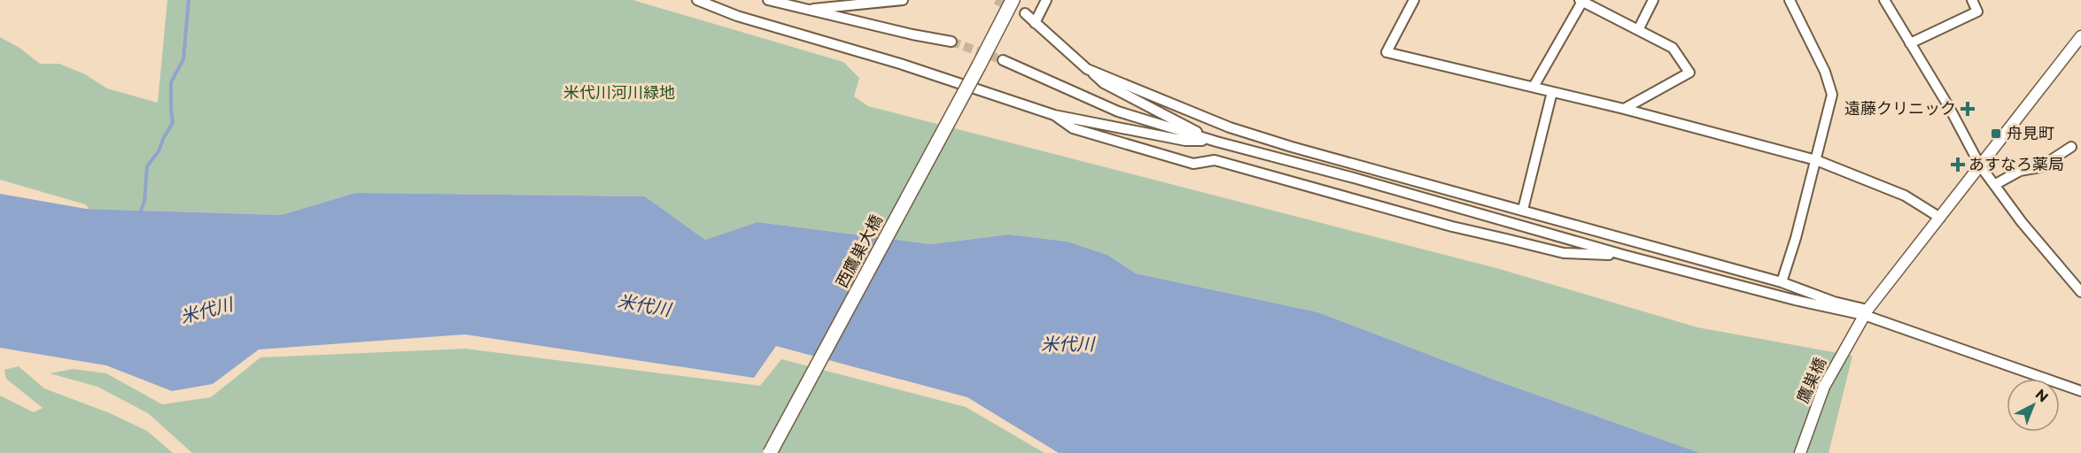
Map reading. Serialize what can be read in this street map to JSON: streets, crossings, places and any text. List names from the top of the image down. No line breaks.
{"streets":{"main road":["西鷹巣大橋"],"street":["鷹巣橋"]},"water":["米代川"],"parks":["米代川河川緑地"],"places":{"health":["遠藤クリニック","あすなろ薬局"],"transit":["舟見町"]},"north":"top right"}
